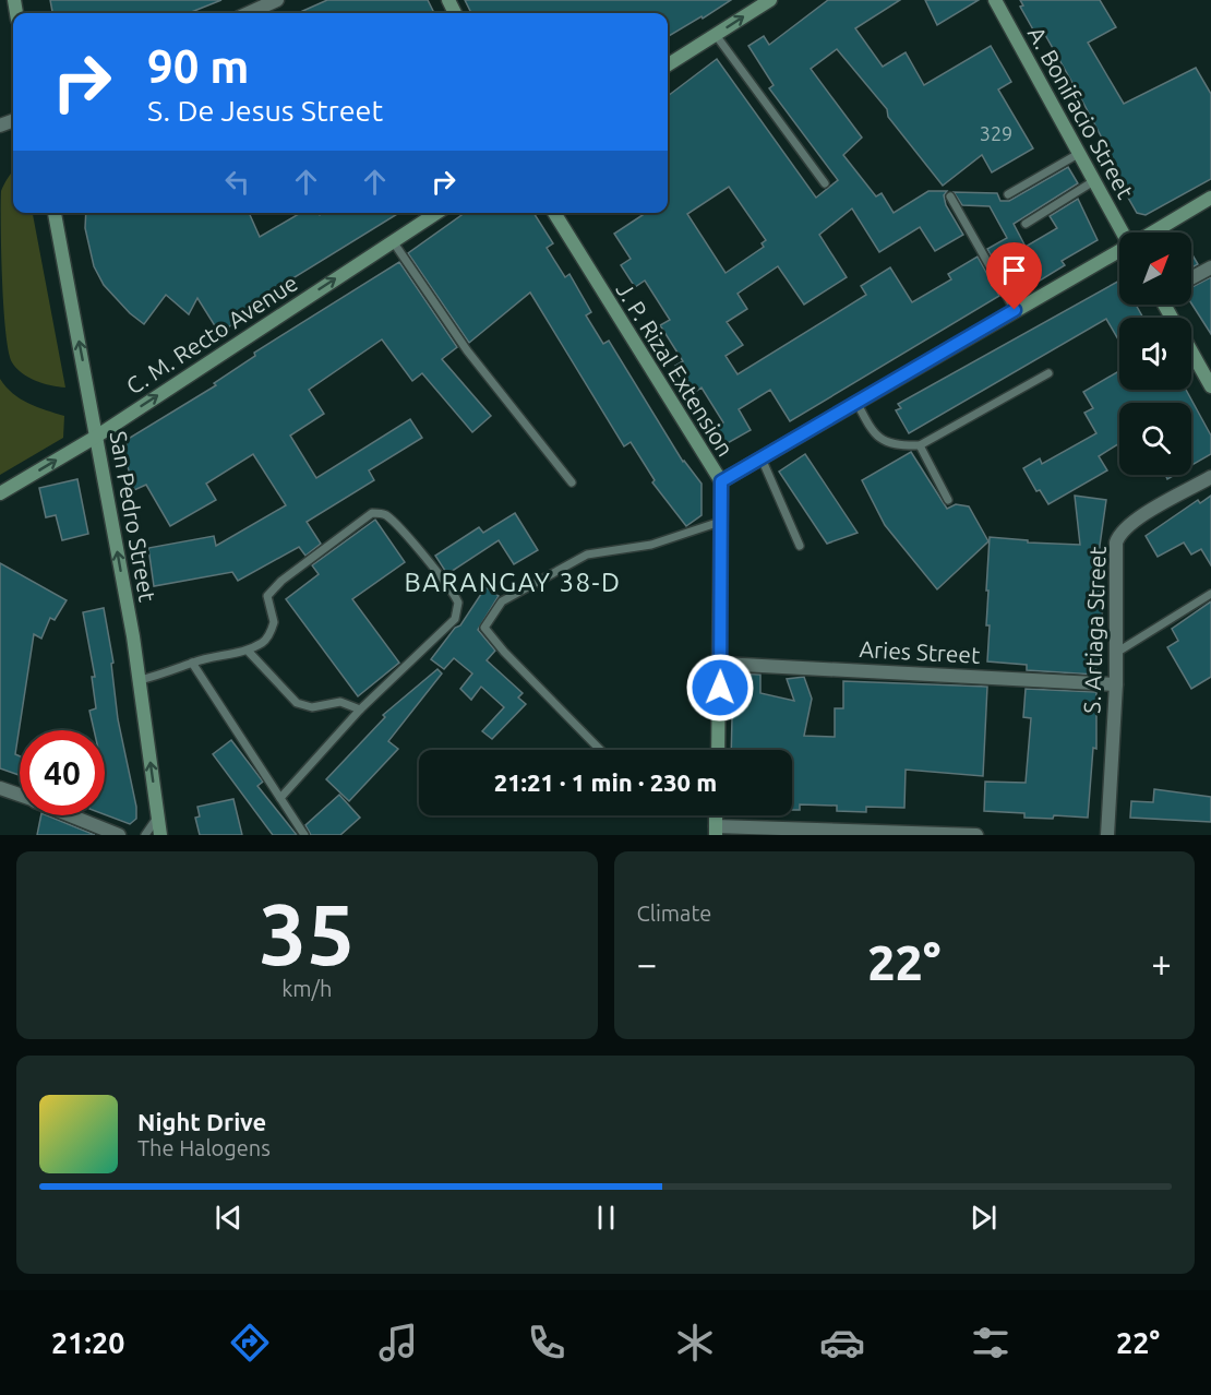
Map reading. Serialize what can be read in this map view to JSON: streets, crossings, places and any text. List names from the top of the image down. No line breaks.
{"streets":{"street":["A. Bonifacio Street","C. M. Recto Avenue","J. P. Rizal Extension","San Pedro Street","S. Artiaga Street","Aries Street"]},"crossings":[["C. M. Recto Avenue","San Pedro Street"],["J. P. Rizal Extension","Aries Street"],["S. Artiaga Street","Aries Street"]],"one_way":["C. M. Recto Avenue","San Pedro Street"],"districts":["BARANGAY 38-D"],"house_numbers":["329"],"north":"top right","page":{"turn":["90 m","S. De Jesus Street"],"limit":"40","trip":"21:21 · 1 min · 230 m","tile":[["35","km/h"],"Climate"],"heat":["−","22°","+"],"song":["Night Drive","The Halogens"],"tabs":["21:20","22°"]}}
